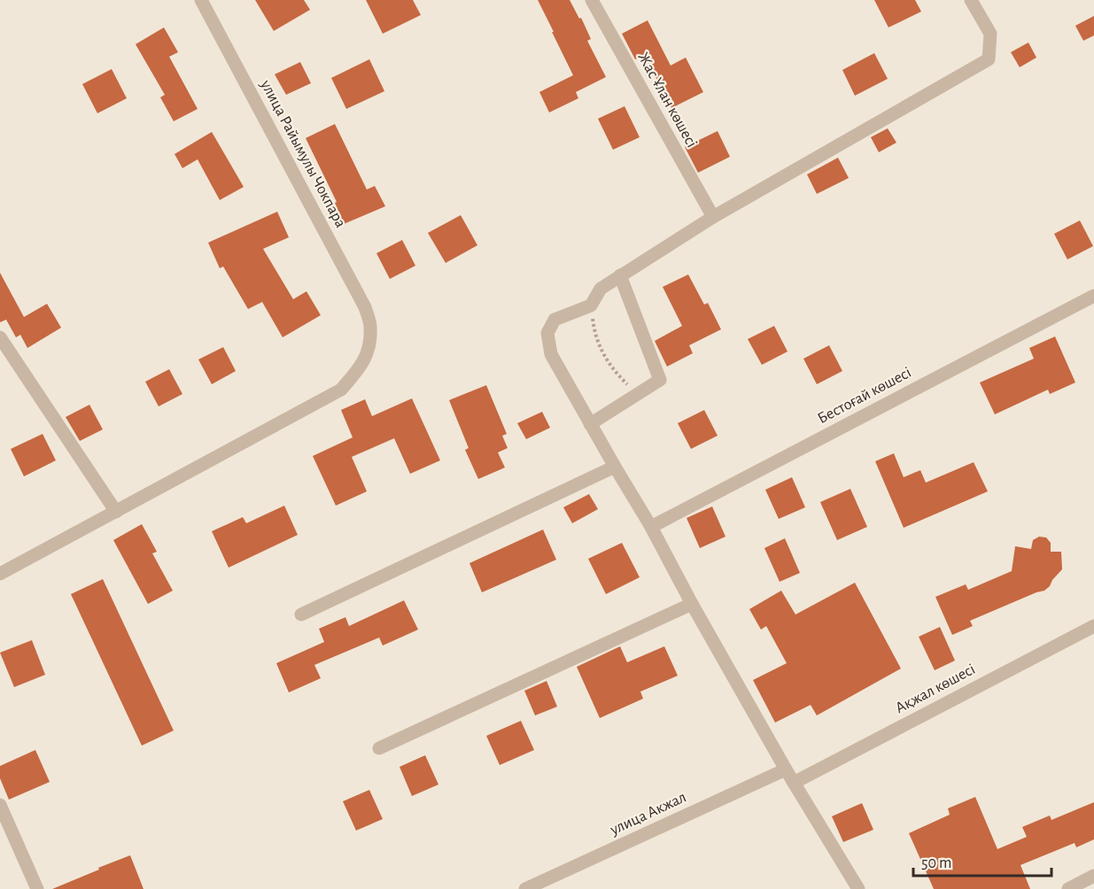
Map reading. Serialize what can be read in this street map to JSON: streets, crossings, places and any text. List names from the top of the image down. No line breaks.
{"streets":{"street":["Жас Ұлан көшесі","улица Райымулы Чокпара","Бестоғай көшесі","Ақжал көшесі","улица Акжал"]},"scale_bar":"50 m"}
